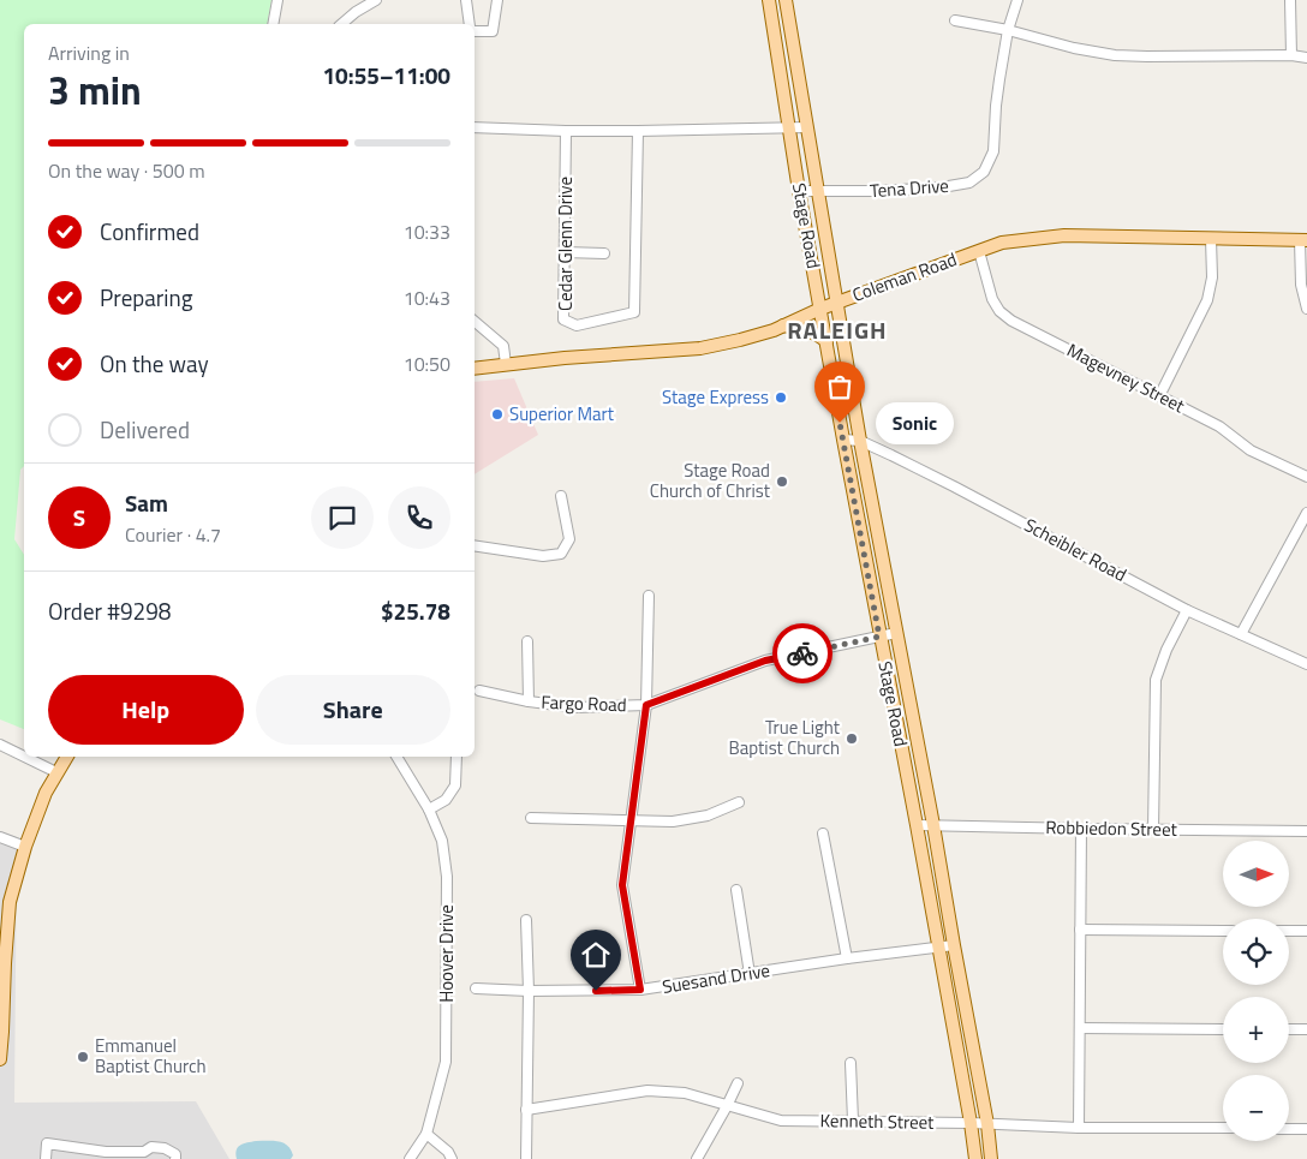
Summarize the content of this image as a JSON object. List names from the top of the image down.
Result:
{
  "streets": {
    "main road": ["Stage Road", "Coleman Road"],
    "street": [
      "Tena Drive",
      "Cedar Glenn Drive",
      "Magevney Street",
      "Scheibler Road",
      "Fargo Road",
      "Robbiedon Street",
      "Hoover Drive",
      "Suesand Drive",
      "Kenneth Street"
    ]
  },
  "crossings": [
    ["Tena Drive", "Stage Road"],
    ["Stage Road", "Coleman Road"],
    ["Stage Road", "Scheibler Road"],
    ["Stage Road", "Fargo Road"],
    ["Stage Road", "Robbiedon Street"],
    ["Stage Road", "Suesand Drive"],
    ["Stage Road", "Kenneth Street"],
    ["Coleman Road", "Magevney Street"]
  ],
  "districts": ["RALEIGH"],
  "places": [
    "Stage Express",
    "Superior Mart",
    "Sonic",
    "Stage Road Church of Christ",
    "True Light Baptist Church",
    "Emmanuel Baptist Church"
  ],
  "north": "right",
  "page": {
    "heading": ["3 min", "Arriving in", "10:55–11:00"],
    "panel": [
      "Sam",
      "Courier · 4.7",
      "Order #9298",
      "$25.78"
    ],
    "bar": "On the way · 500 m",
    "list": [
      ["Confirmed", "10:33"],
      ["Preparing", "10:43"],
      ["On the way", "10:50"],
      "Delivered"
    ],
    "bubble": "Sonic",
    "round": "S",
    "buttons": ["Help", "Share"],
    "map_buttons": ["+", "−"]
  }
}
